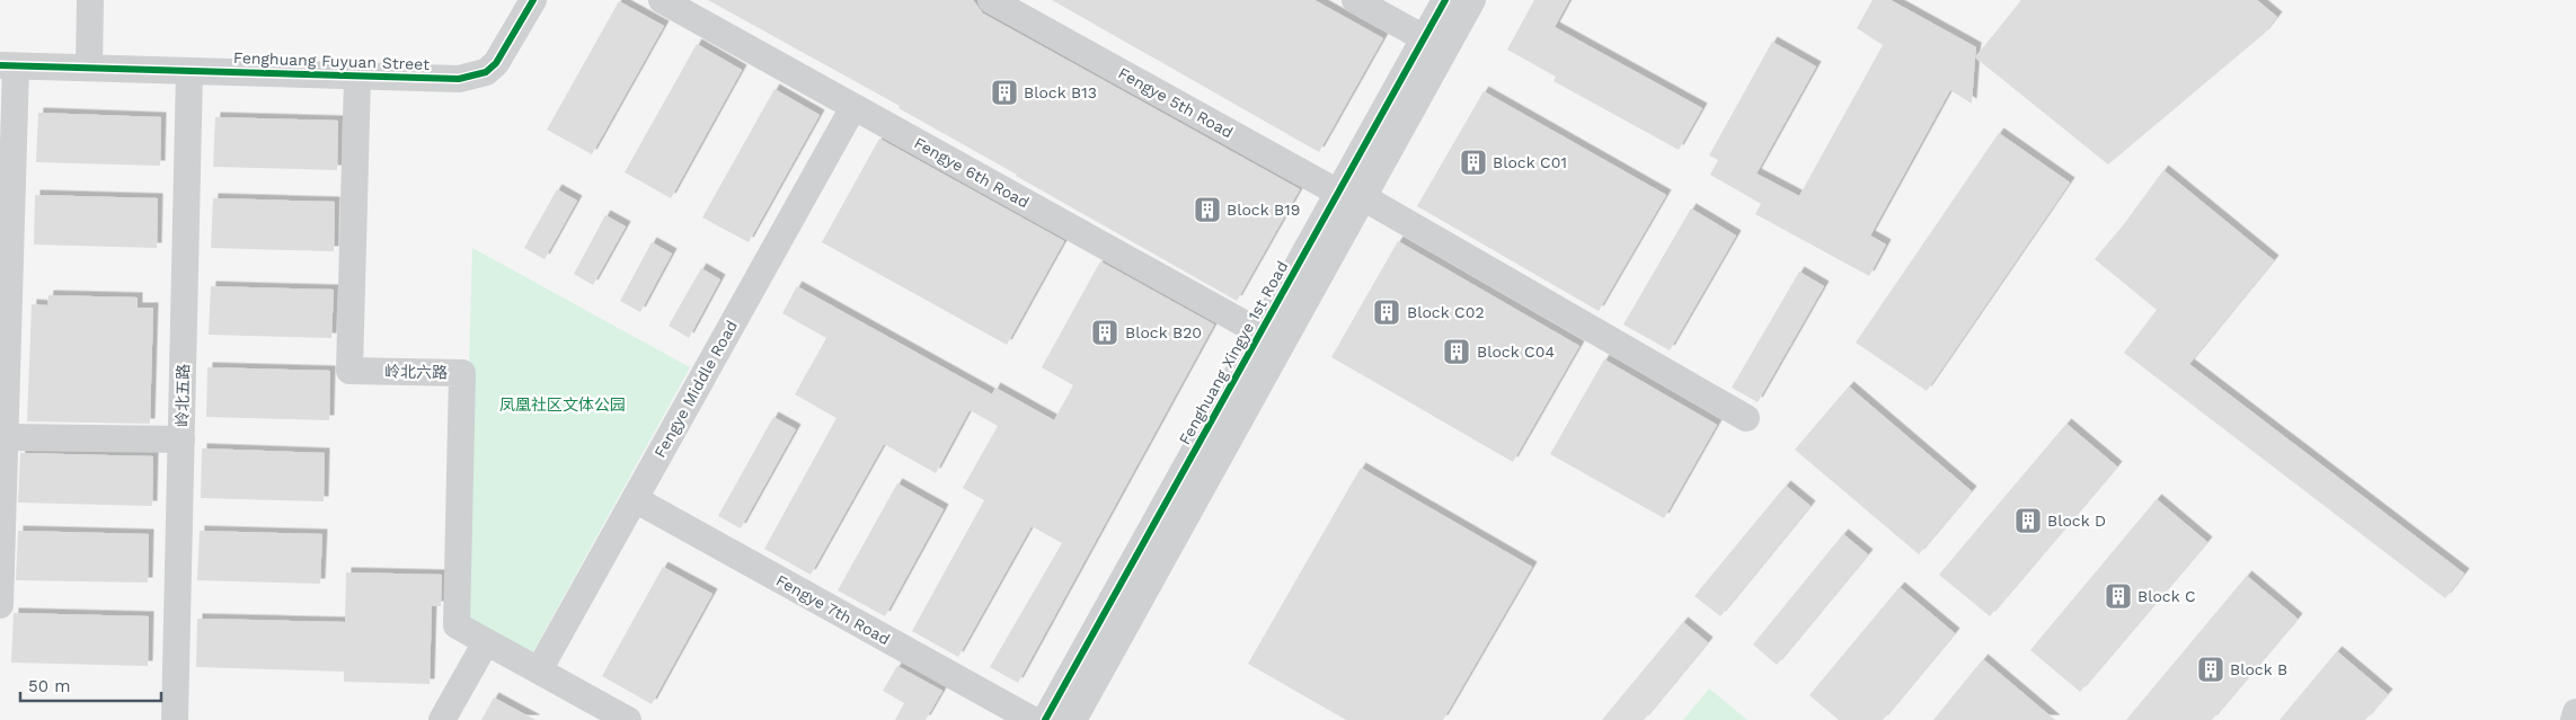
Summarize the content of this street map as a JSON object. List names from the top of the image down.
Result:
{
  "streets": {
    "street": [
      "Fenghuang Fuyuan Street",
      "Fengye 5th Road",
      "Fengye 6th Road",
      "Fenghuang Xingye 1st Road",
      "岭北六路",
      "Fengye Middle Road",
      "岭北五路",
      "Fengye 7th Road"
    ]
  },
  "crossings": [
    ["Fenghuang Fuyuan Street", "岭北六路"],
    ["Fenghuang Fuyuan Street", "岭北五路"],
    ["Fengye 5th Road", "Fenghuang Xingye 1st Road"],
    ["Fengye 6th Road", "Fenghuang Xingye 1st Road"],
    ["Fengye 6th Road", "Fengye Middle Road"],
    ["岭北六路", "Fengye Middle Road"],
    ["Fengye Middle Road", "Fengye 7th Road"]
  ],
  "parks": ["凤凰社区文体公园"],
  "places": {
    "building": [
      "Block B13",
      "Block C01",
      "Block B19",
      "Block C02",
      "Block B20",
      "Block C04",
      "Block D",
      "Block C",
      "Block B"
    ]
  },
  "scale_bar": "50 m"
}
